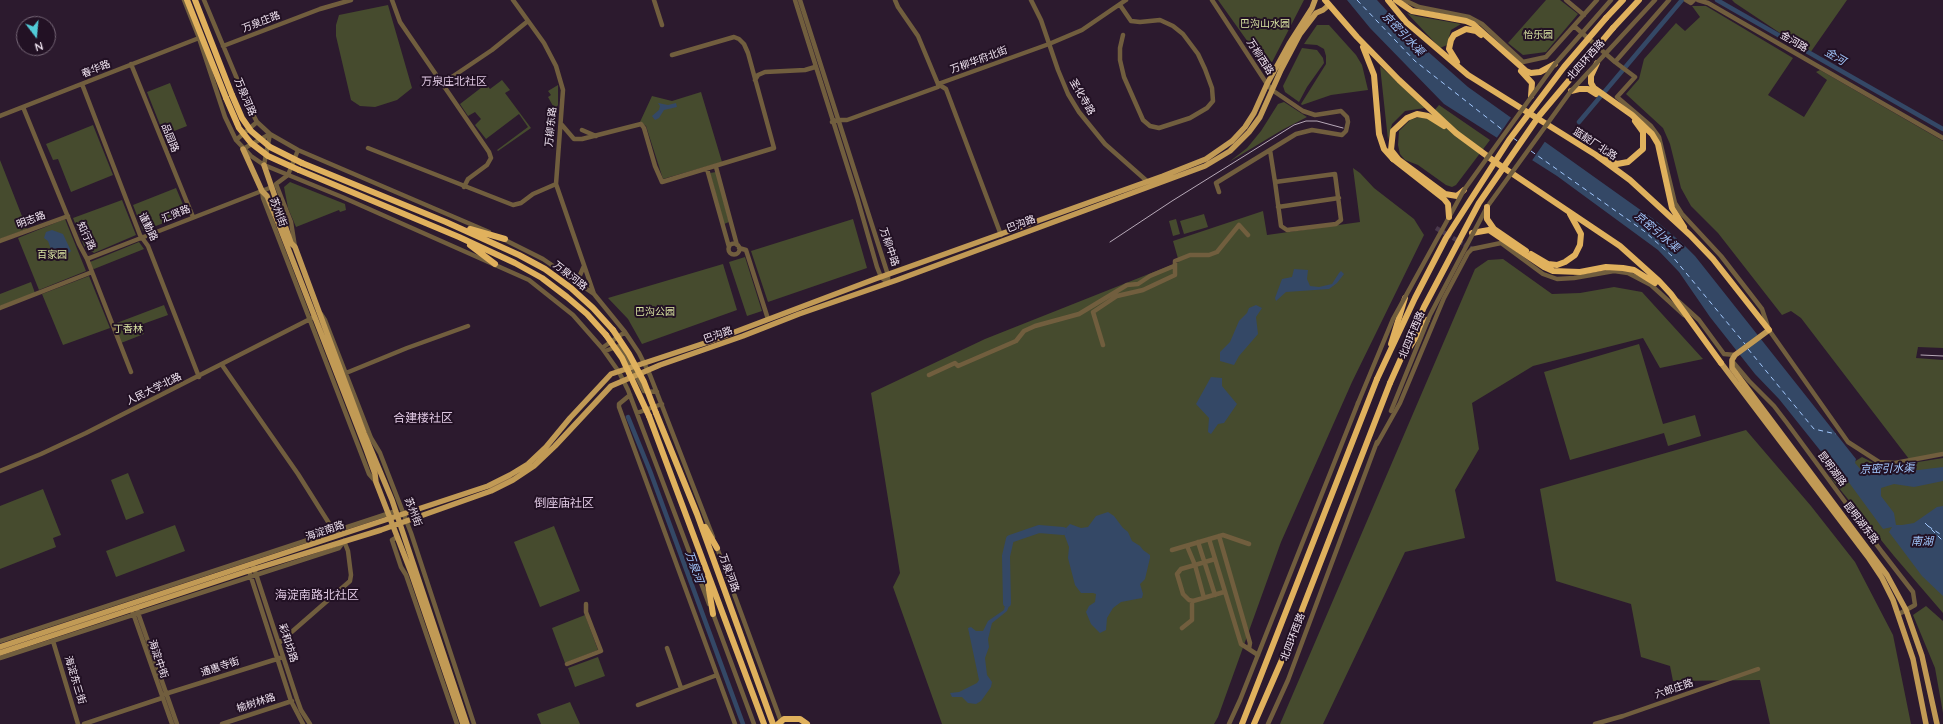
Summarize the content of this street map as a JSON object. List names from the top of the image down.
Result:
{
  "streets": {
    "highway": ["北四环西路", "万泉河路", "蓝靛厂北路"],
    "main road": [
      "苏州街",
      "巴沟路",
      "昆明湖东路",
      "海淀南路"
    ],
    "street": [
      "万泉庄路",
      "金河路",
      "万柳西路",
      "万柳华府北街",
      "春华路",
      "圣化寺路",
      "万柳东路",
      "品园路",
      "汇贤路",
      "明志路",
      "谨勤路",
      "知行路",
      "万柳中路",
      "人民大学北路",
      "昆明湖路",
      "彩和坊路",
      "海淀中街",
      "通惠寺街",
      "海淀东三街",
      "六郎庄路",
      "榆树林路"
    ]
  },
  "crossings": [
    ["万泉庄路", "万泉河路"],
    ["万柳西路", "巴沟路"],
    ["万柳华府北街", "圣化寺路"],
    ["万柳华府北街", "万柳中路"],
    ["春华路", "品园路"],
    ["春华路", "谨勤路"],
    ["春华路", "知行路"],
    ["万泉河路", "万柳东路"],
    ["万泉河路", "巴沟路"],
    ["圣化寺路", "巴沟路"],
    ["品园路", "汇贤路"],
    ["苏州街", "汇贤路"],
    ["苏州街", "人民大学北路"],
    ["苏州街", "海淀南路"],
    ["汇贤路", "谨勤路"],
    ["汇贤路", "知行路"],
    ["明志路", "知行路"],
    ["巴沟路", "万柳中路"],
    ["巴沟路", "海淀南路"],
    ["谨勤路", "人民大学北路"],
    ["昆明湖路", "昆明湖东路"],
    ["海淀南路", "彩和坊路"],
    ["海淀南路", "海淀中街"],
    ["海淀南路", "海淀东三街"],
    ["彩和坊路", "通惠寺街"],
    ["彩和坊路", "榆树林路"],
    ["海淀中街", "通惠寺街"]
  ],
  "districts": [
    "万泉庄北社区",
    "合建楼社区",
    "倒座庙社区",
    "海淀南路北社区"
  ],
  "water": [
    "京密引水渠",
    "金河",
    "南湖",
    "万泉河"
  ],
  "parks": [
    "巴沟山水园",
    "怡乐园",
    "百家园",
    "巴沟公园",
    "丁香林"
  ],
  "north": "bottom"
}
